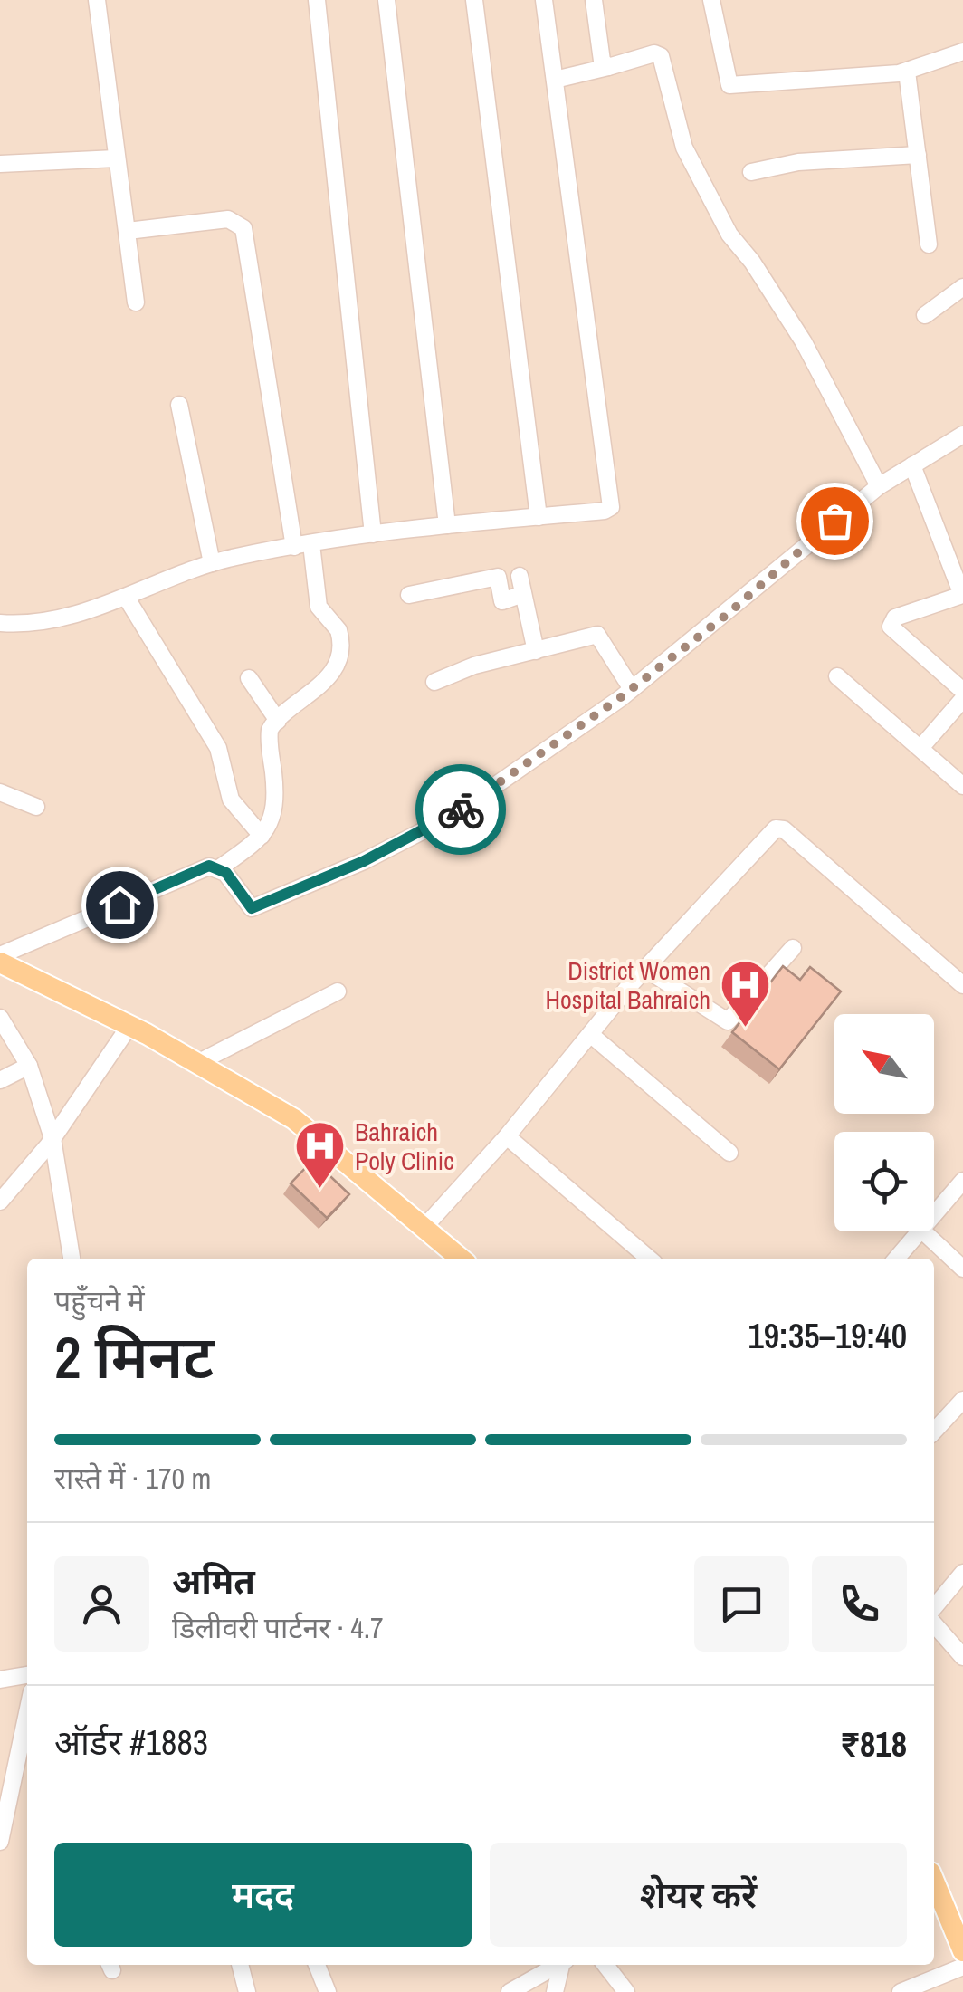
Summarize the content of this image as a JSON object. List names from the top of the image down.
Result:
{
  "places": {
    "hospital": ["District Women Hospital Bahraich", "Bahraich Poly Clinic"]
  },
  "north": "top left",
  "page": {
    "heading": ["2 मिनट", "पहुँचने में", "19:35–19:40"],
    "panel": [
      "अमित",
      "डिलीवरी पार्टनर · 4.7",
      "ऑर्डर #1883",
      "₹818"
    ],
    "bar": "रास्ते में · 170 m",
    "buttons": ["मदद", "शेयर करें"]
  }
}
